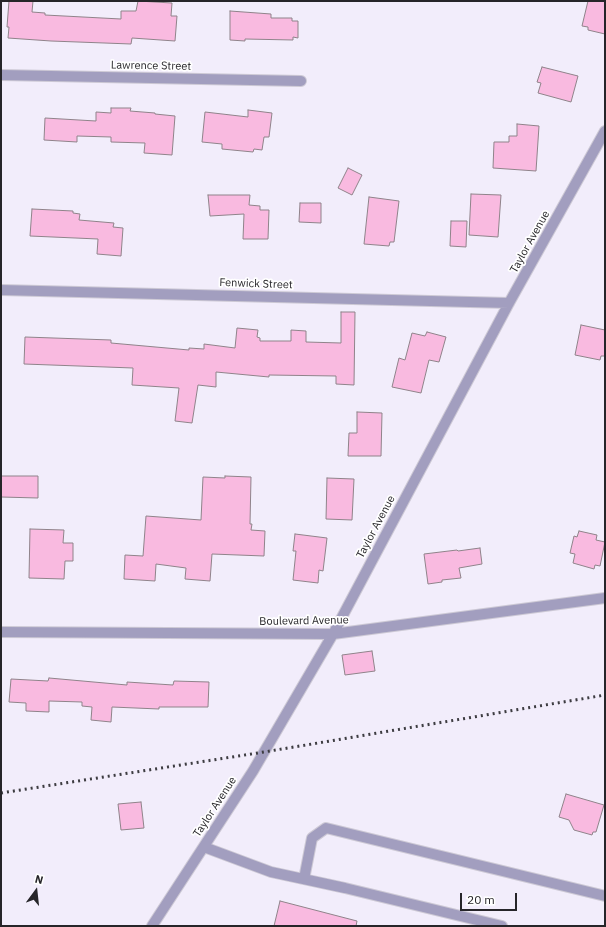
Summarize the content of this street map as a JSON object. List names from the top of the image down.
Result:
{
  "streets": {
    "street": [
      "Lawrence Street",
      "Taylor Avenue",
      "Fenwick Street",
      "Boulevard Avenue"
    ]
  },
  "crossings": [
    ["Taylor Avenue", "Fenwick Street"],
    ["Taylor Avenue", "Boulevard Avenue"]
  ],
  "scale_bar": "20 m",
  "north": "top"
}
